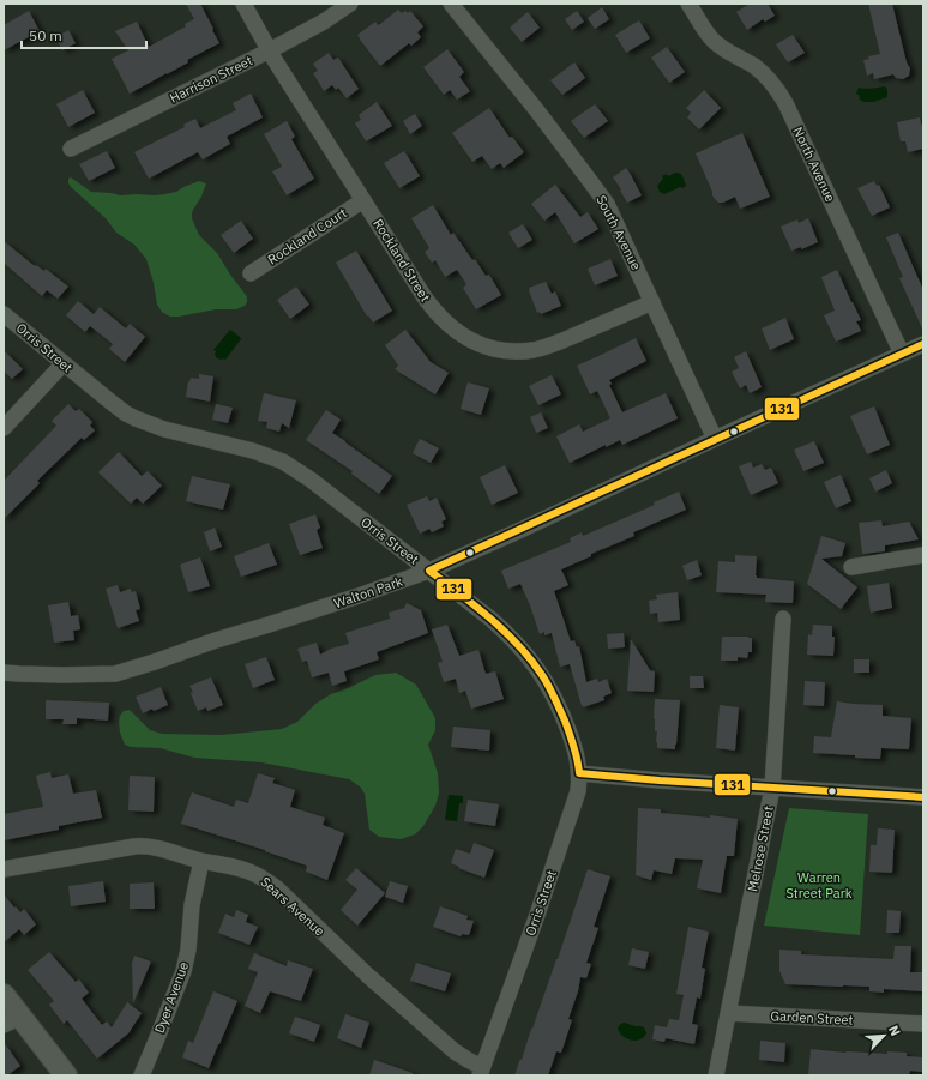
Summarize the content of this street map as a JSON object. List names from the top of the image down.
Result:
{
  "streets": {
    "street": [
      "Harrison Street",
      "North Avenue",
      "South Avenue",
      "Rockland Court",
      "Rockland Street",
      "Orris Street",
      "Walton Park",
      "Melrose Street",
      "Sears Avenue",
      "Dyer Avenue",
      "Garden Street"
    ]
  },
  "crossings": [
    ["Harrison Street", "Rockland Street"],
    ["North Avenue", "Walton Park"],
    ["South Avenue", "Rockland Street"],
    ["South Avenue", "Walton Park"],
    ["Rockland Court", "Rockland Street"],
    ["Orris Street", "Walton Park"],
    ["Orris Street", "Sears Avenue"],
    ["Melrose Street", "Garden Street"],
    ["Sears Avenue", "Dyer Avenue"]
  ],
  "parks": ["Warren Street Park"],
  "lines": ["transit line 131"],
  "scale_bar": "50 m",
  "north": "top right"
}
